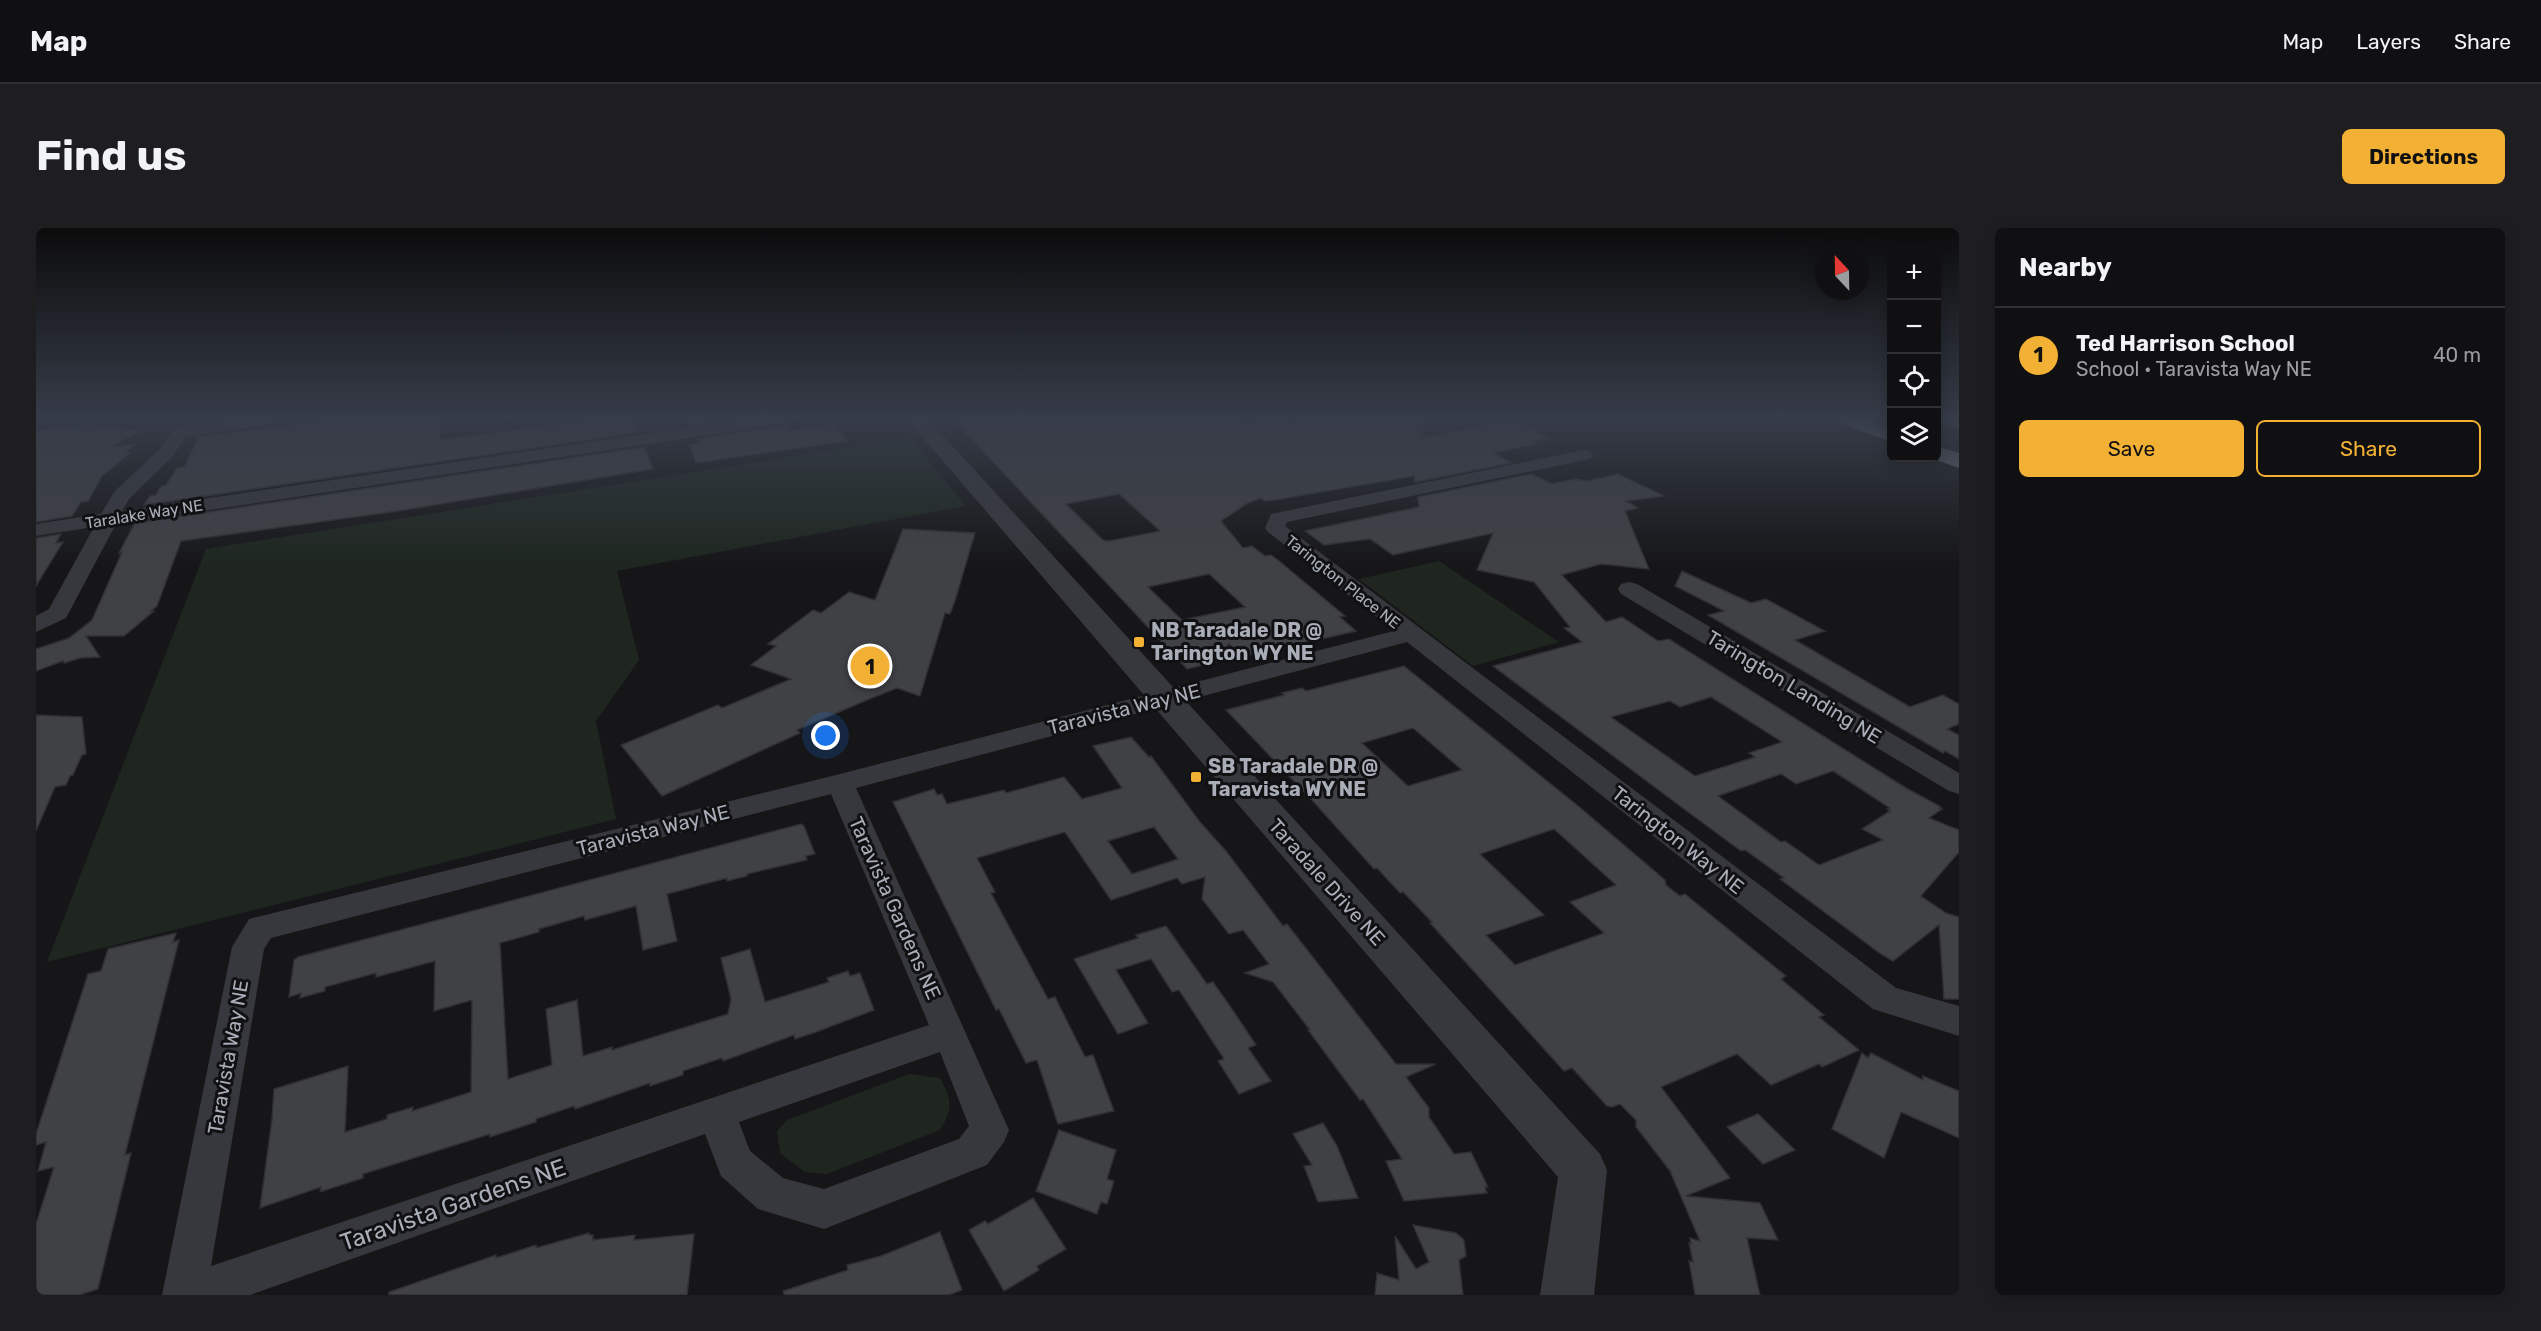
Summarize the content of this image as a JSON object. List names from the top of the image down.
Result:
{
  "streets": {
    "street": [
      "Taralake Way NE",
      "Tarington Place NE",
      "Tarington Landing NE",
      "Taravista Way NE",
      "Tarington Way NE",
      "Taradale Drive NE",
      "Taravista Gardens NE"
    ]
  },
  "crossings": [
    ["Tarington Place NE", "Taravista Way NE"],
    ["Tarington Place NE", "Tarington Way NE"],
    ["Taravista Way NE", "Tarington Way NE"],
    ["Taravista Way NE", "Taradale Drive NE"],
    ["Taravista Way NE", "Taravista Gardens NE"]
  ],
  "places": {
    "transit": ["NB Taradale DR @ Tarington WY NE", "SB Taradale DR @ Taravista WY NE"]
  },
  "north": "top",
  "page": {
    "header": "Map",
    "nav": ["Map", "Layers", "Share"],
    "buttons": [
      "Directions",
      ["Save", "Share"]
    ],
    "title": "Find us",
    "heading": "Nearby",
    "map_buttons": ["+", "−"],
    "list": [
      {
        "mark": "1",
        "name": "Ted Harrison School",
        "note": "School · Taravista Way NE",
        "value": "40 m"
      }
    ],
    "pins": "1"
  }
}
